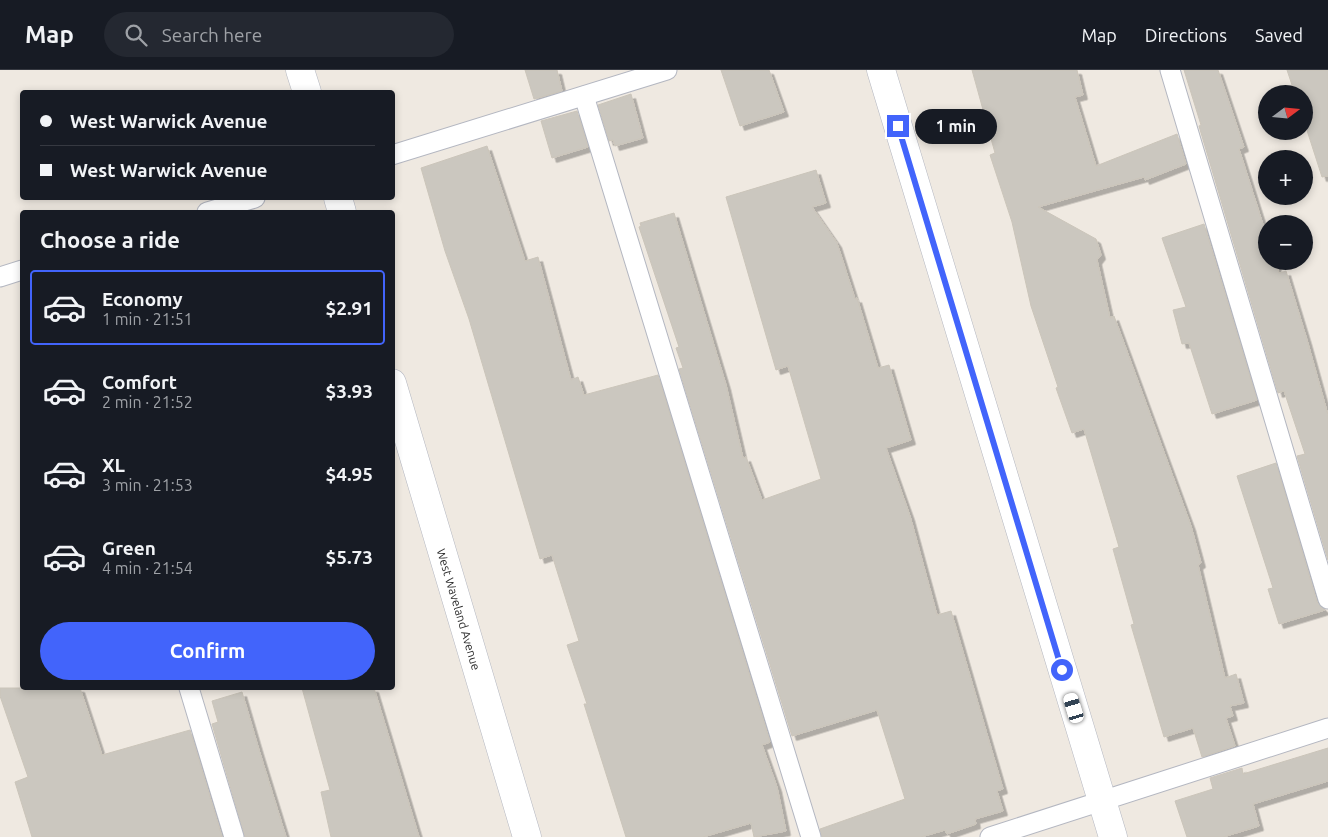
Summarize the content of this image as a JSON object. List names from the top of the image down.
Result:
{
  "streets": {
    "street": ["West Waveland Avenue"]
  },
  "north": "right",
  "page": {
    "header": "Map",
    "search": "Search here",
    "nav": ["Map", "Directions", "Saved"],
    "map_buttons": ["+", "−"],
    "banner": ["West Warwick Avenue", "West Warwick Avenue"],
    "bubble": "1 min",
    "heading": "Choose a ride",
    "list": [
      {
        "name": "Economy",
        "note": "1 min · 21:51",
        "value": "$2.91"
      },
      {
        "name": "Comfort",
        "note": "2 min · 21:52",
        "value": "$3.93"
      },
      {
        "name": "XL",
        "note": "3 min · 21:53",
        "value": "$4.95"
      },
      {
        "name": "Green",
        "note": "4 min · 21:54",
        "value": "$5.73"
      }
    ],
    "buttons": "Confirm"
  }
}
